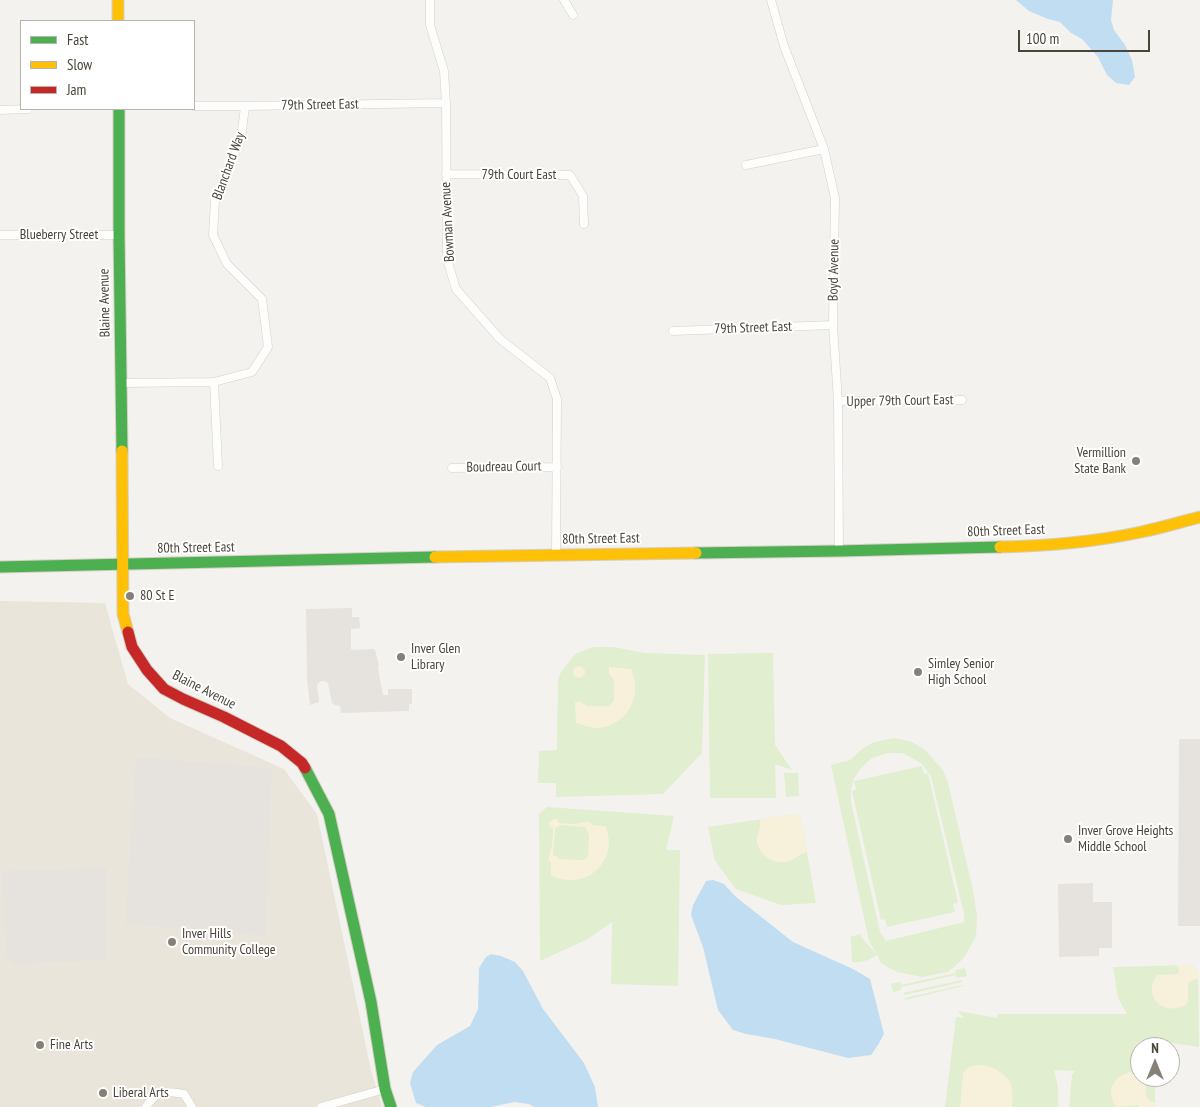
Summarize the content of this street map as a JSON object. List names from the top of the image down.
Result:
{
  "streets": {
    "street": [
      "79th Street East",
      "Blanchard Way",
      "79th Court East",
      "Bowman Avenue",
      "Blueberry Street",
      "Boyd Avenue",
      "Blaine Avenue",
      "Upper 79th Court East",
      "Boudreau Court",
      "80th Street East"
    ]
  },
  "crossings": [
    ["79th Street East", "Blanchard Way"],
    ["79th Street East", "Bowman Avenue"],
    ["79th Street East", "Boyd Avenue"],
    ["Blanchard Way", "Blaine Avenue"],
    ["79th Court East", "Bowman Avenue"],
    ["Bowman Avenue", "Boudreau Court"],
    ["Bowman Avenue", "80th Street East"],
    ["Blueberry Street", "Blaine Avenue"],
    ["Boyd Avenue", "Upper 79th Court East"],
    ["Boyd Avenue", "80th Street East"],
    ["Blaine Avenue", "80th Street East"]
  ],
  "places": [
    "Vermillion State Bank",
    "80 St E",
    "Inver Glen Library",
    "Simley Senior High School",
    "Inver Grove Heights Middle School",
    "Inver Hills Community College",
    "Fine Arts",
    "Liberal Arts"
  ],
  "legend": ["Fast", "Slow", "Jam"],
  "scale_bar": "100 m",
  "north": "top"
}
